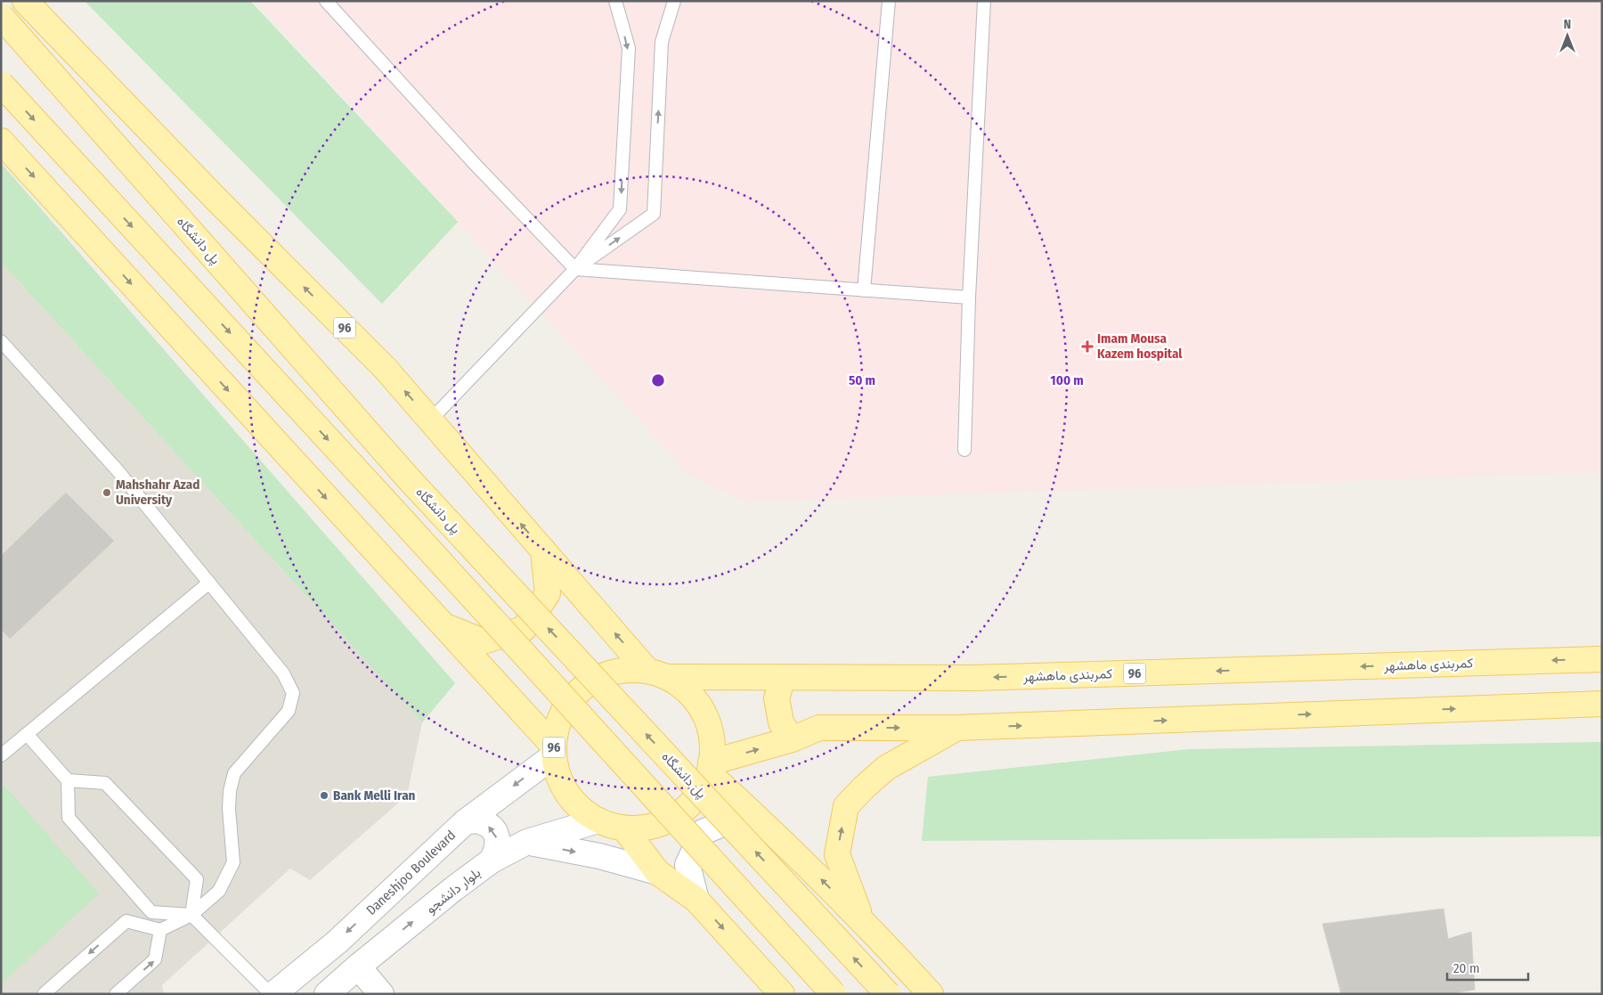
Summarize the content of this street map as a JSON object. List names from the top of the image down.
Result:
{
  "streets": {
    "main road": [
      "پل دانشگاه",
      "96",
      "کمربندی ماهشهر",
      "Daneshjoo Boulevard",
      "بلوار دانشجو"
    ]
  },
  "crossings": [
    ["96", "کمربندی ماهشهر"],
    ["96", "Daneshjoo Boulevard"],
    ["96", "بلوار دانشجو"],
    ["کمربندی ماهشهر", "Daneshjoo Boulevard"],
    ["کمربندی ماهشهر", "بلوار دانشجو"],
    ["Daneshjoo Boulevard", "بلوار دانشجو"]
  ],
  "one_way": ["Daneshjoo Boulevard", "بلوار دانشجو"],
  "places": {
    "health": ["Imam Mousa Kazem hospital"],
    "other": ["Mahshahr Azad University", "Bank Melli Iran"]
  },
  "scale_bar": "20 m",
  "north": "top",
  "rings": ["50 m", "100 m"]
}
